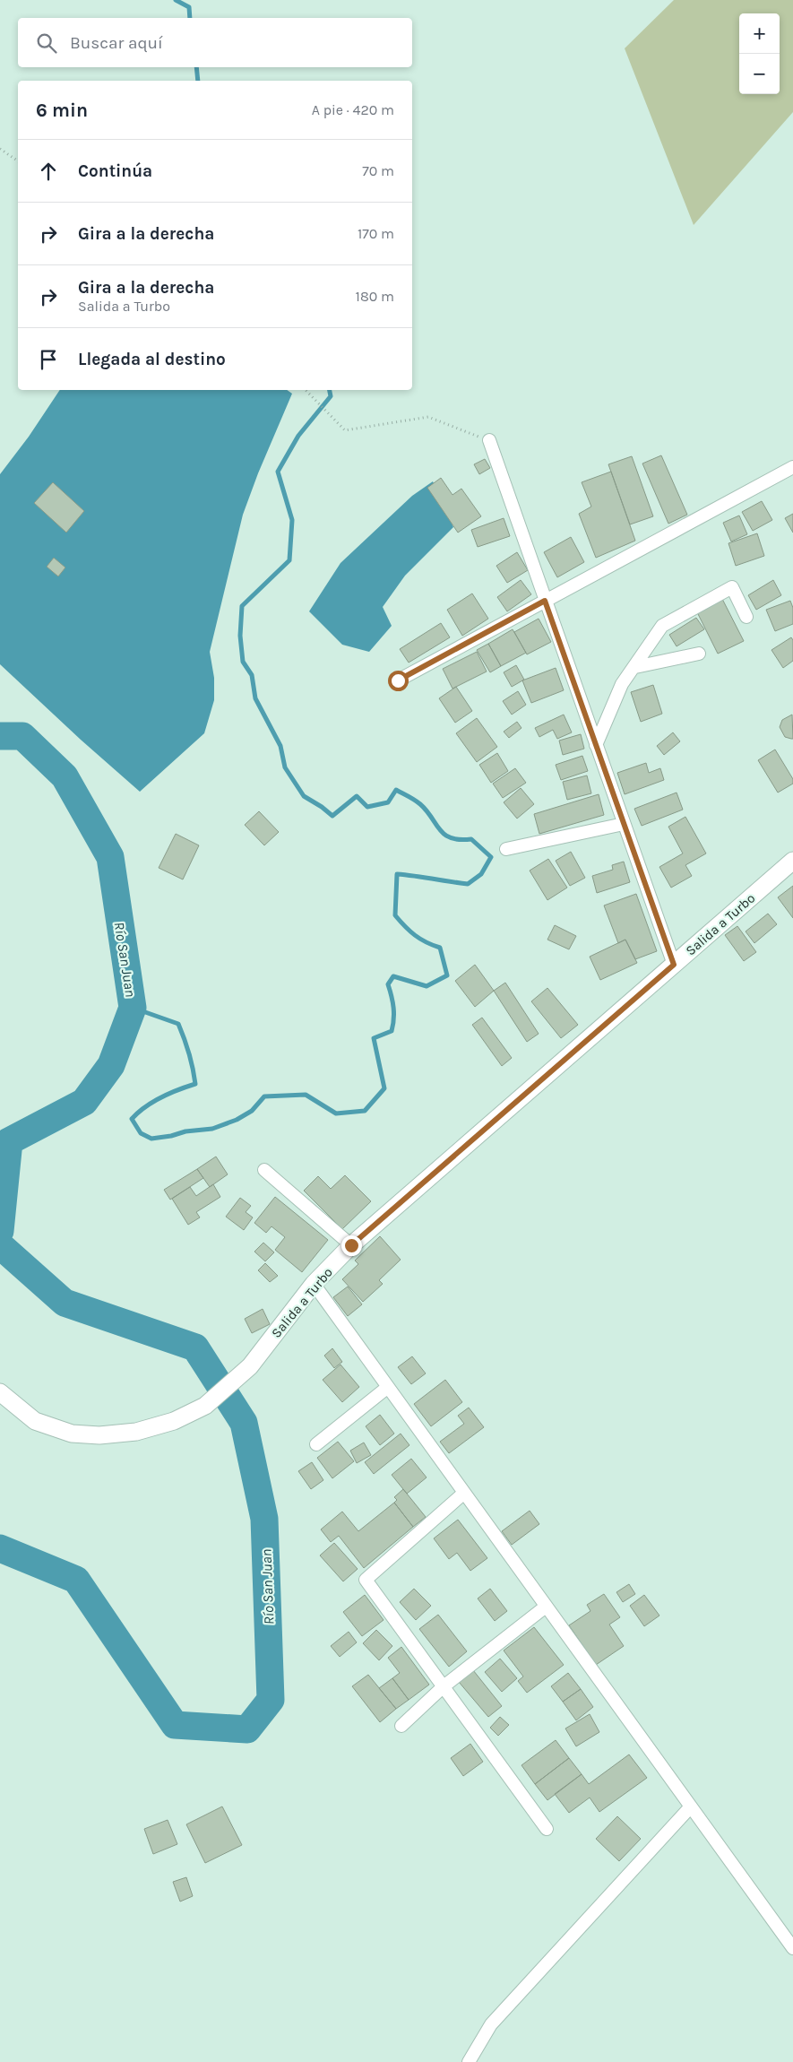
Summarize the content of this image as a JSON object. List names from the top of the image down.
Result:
{
  "streets": {
    "main road": ["Salida a Turbo"]
  },
  "water": ["Río San Juan"],
  "page": {
    "map_buttons": ["+", "−"],
    "search": "Buscar aquí",
    "heading": ["6 min", "A pie · 420 m"],
    "list": [
      ["Continúa", "70 m"],
      ["Gira a la derecha", "170 m"],
      ["Gira a la derecha", "Salida a Turbo", "180 m"],
      "Llegada al destino"
    ]
  }
}
